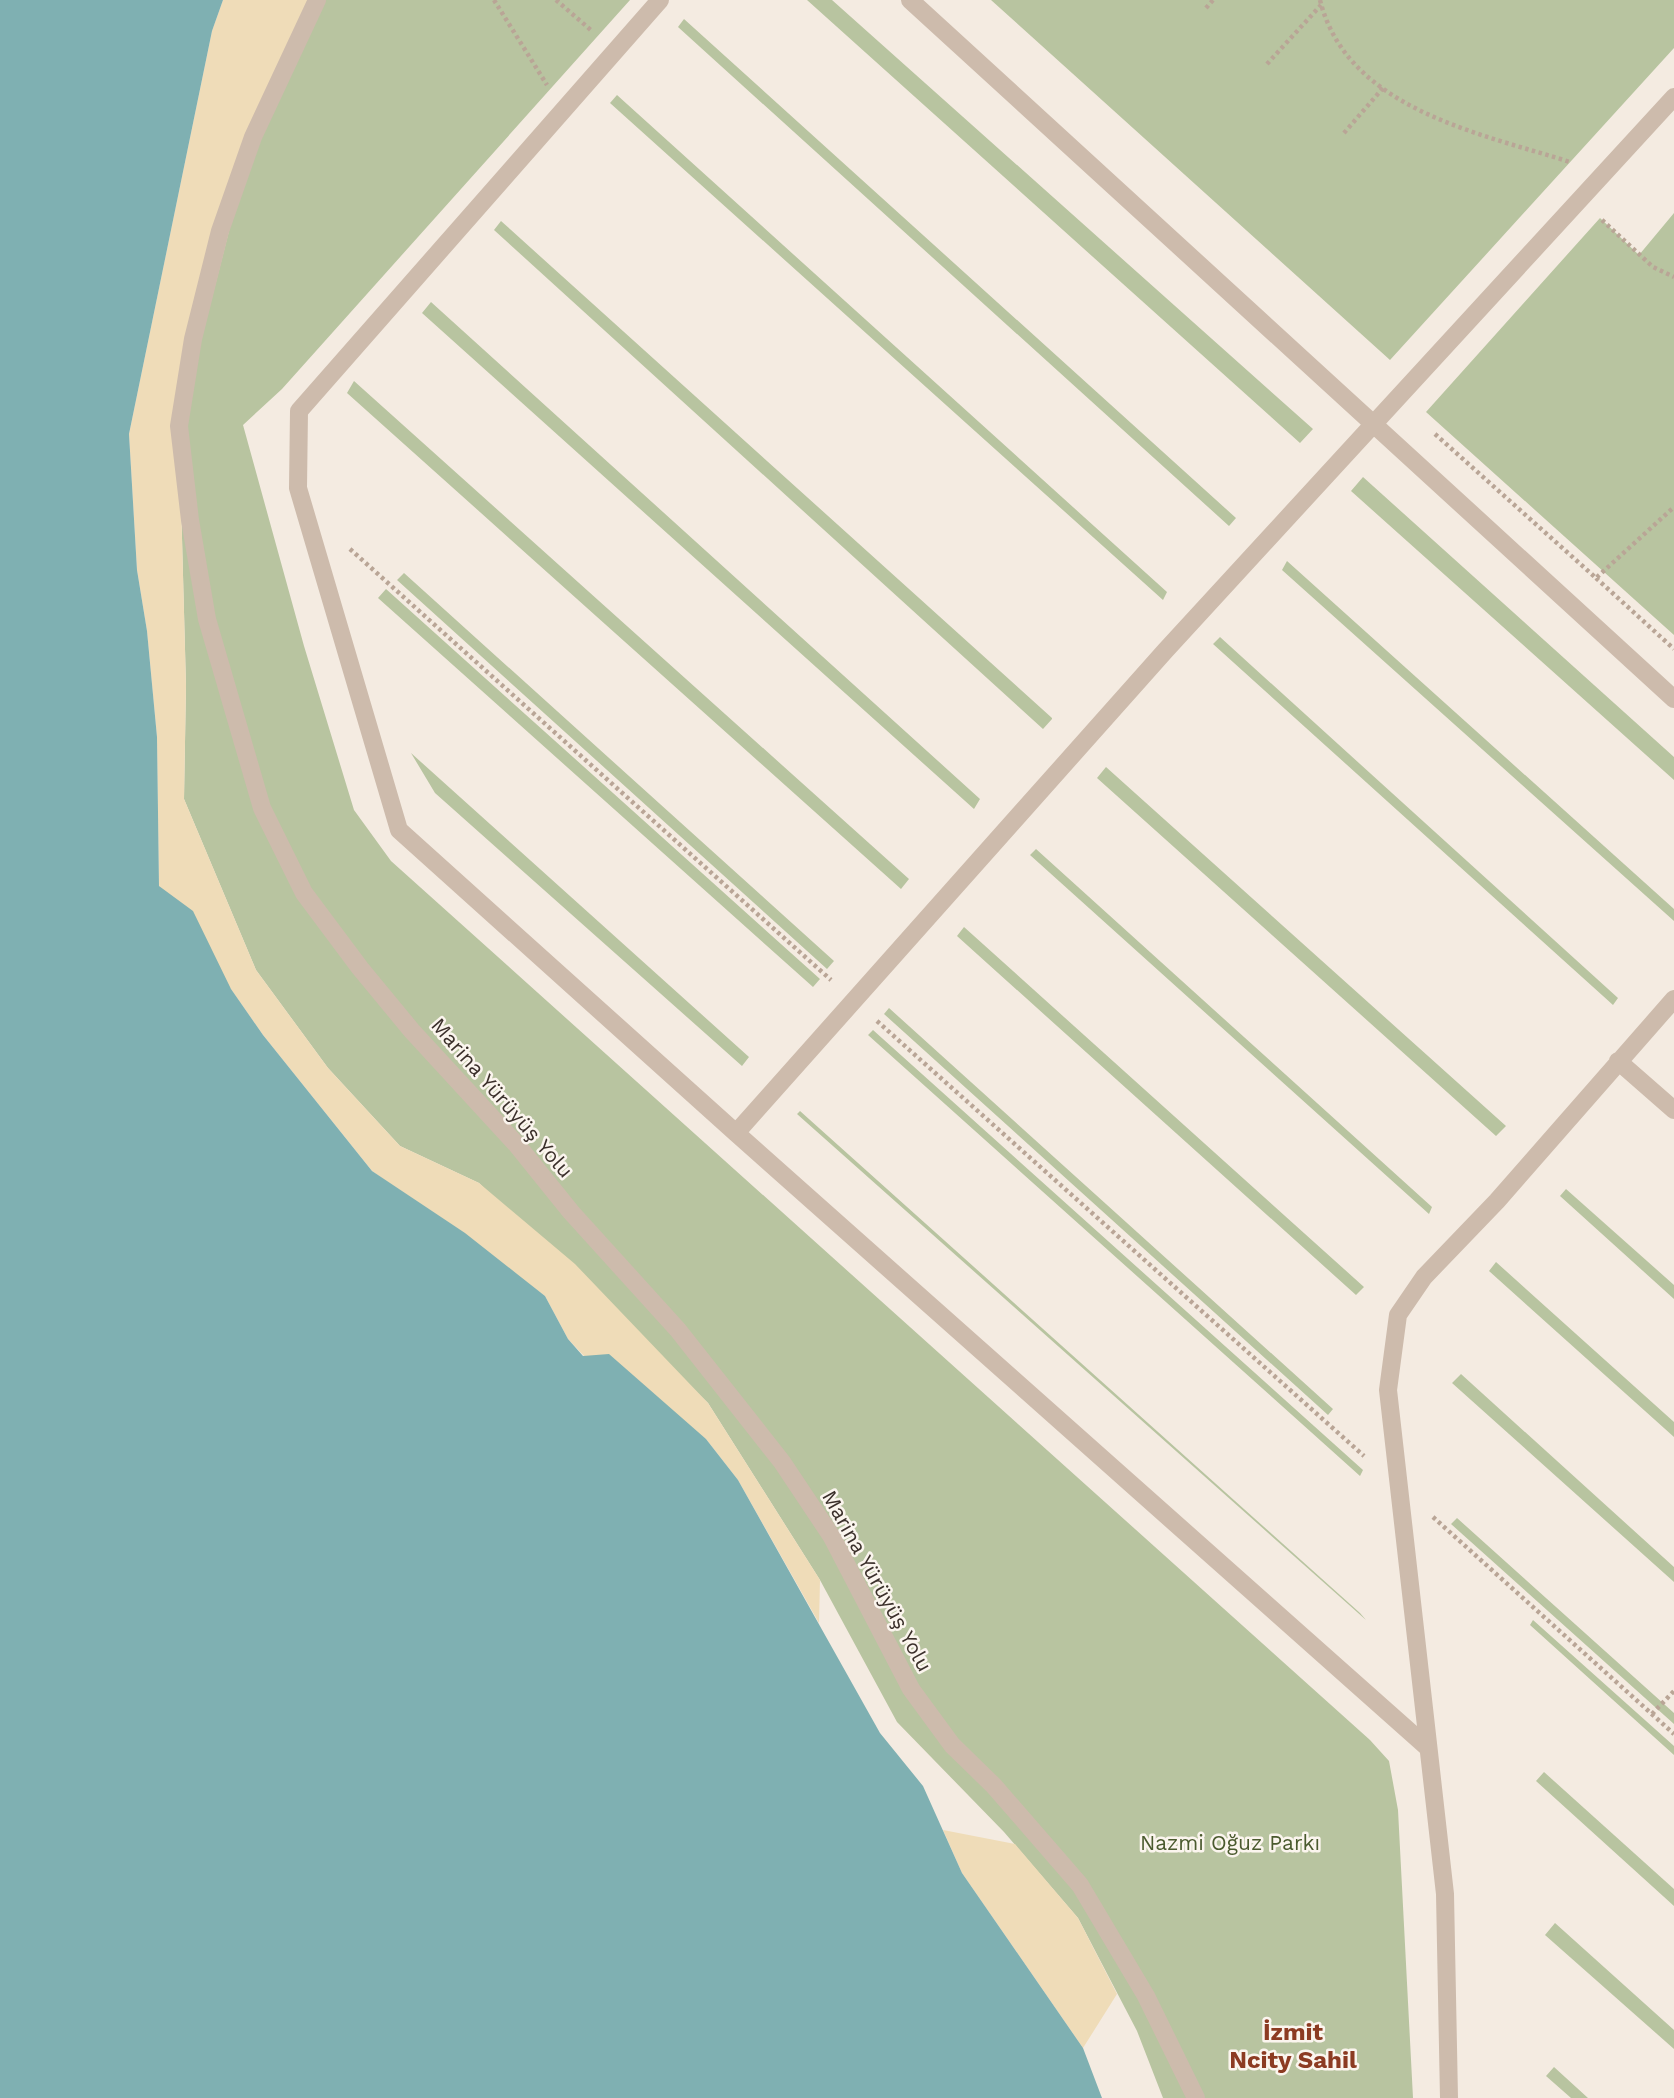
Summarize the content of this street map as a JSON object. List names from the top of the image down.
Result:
{
  "streets": {
    "street": ["Marina Yürüyüş Yolu"]
  },
  "districts": ["İzmit Ncity Sahil"],
  "parks": ["Nazmi Oğuz Parkı"]
}
